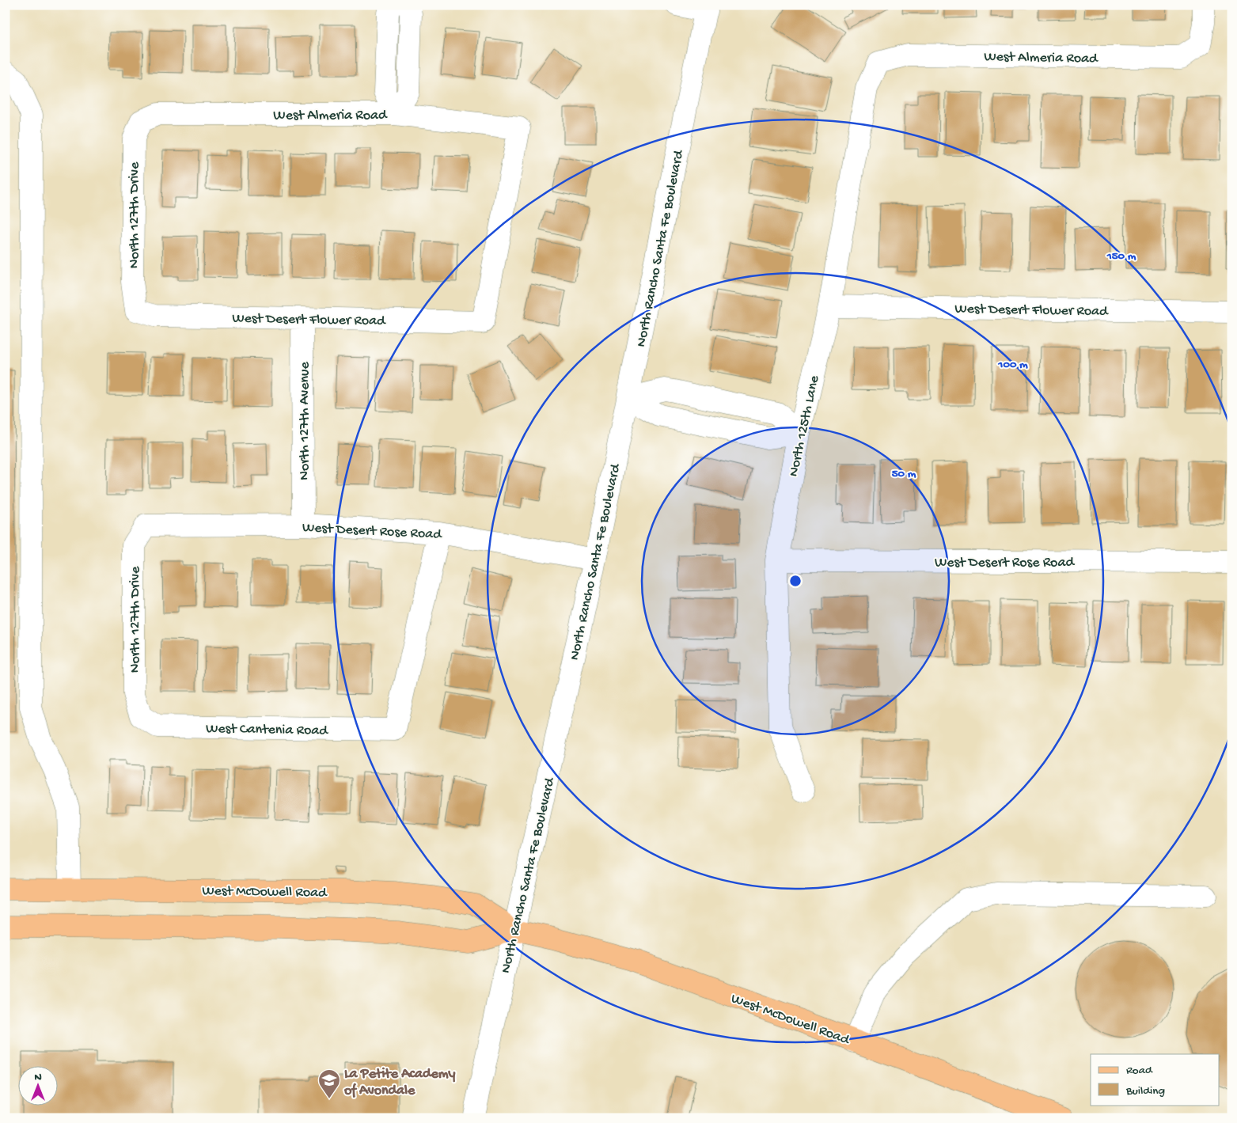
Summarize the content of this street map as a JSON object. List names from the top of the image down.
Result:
{
  "streets": {
    "main road": ["West McDowell Road"],
    "street": [
      "West Almeria Road",
      "North 127th Drive",
      "North Rancho Santa Fe Boulevard",
      "West Desert Flower Road",
      "North 127th Avenue",
      "North 125th Lane",
      "West Desert Rose Road",
      "West Cantenia Road"
    ]
  },
  "crossings": [
    ["West Almeria Road", "North 127th Drive"],
    ["West Almeria Road", "West Desert Flower Road"],
    ["West Almeria Road", "North 125th Lane"],
    ["North 127th Drive", "West Desert Flower Road"],
    ["North 127th Drive", "West Desert Rose Road"],
    ["North 127th Drive", "West Cantenia Road"],
    ["North Rancho Santa Fe Boulevard", "West Desert Rose Road"],
    ["North Rancho Santa Fe Boulevard", "West McDowell Road"],
    ["West Desert Flower Road", "North 127th Avenue"],
    ["West Desert Flower Road", "North 125th Lane"],
    ["North 127th Avenue", "West Desert Rose Road"],
    ["North 125th Lane", "West Desert Rose Road"],
    ["West Desert Rose Road", "West Cantenia Road"]
  ],
  "places": {
    "school or university": ["La Petite Academy of Avondale"]
  },
  "legend": ["Road", "Building"],
  "north": "top",
  "rings": ["150 m", "100 m", "50 m"]
}
